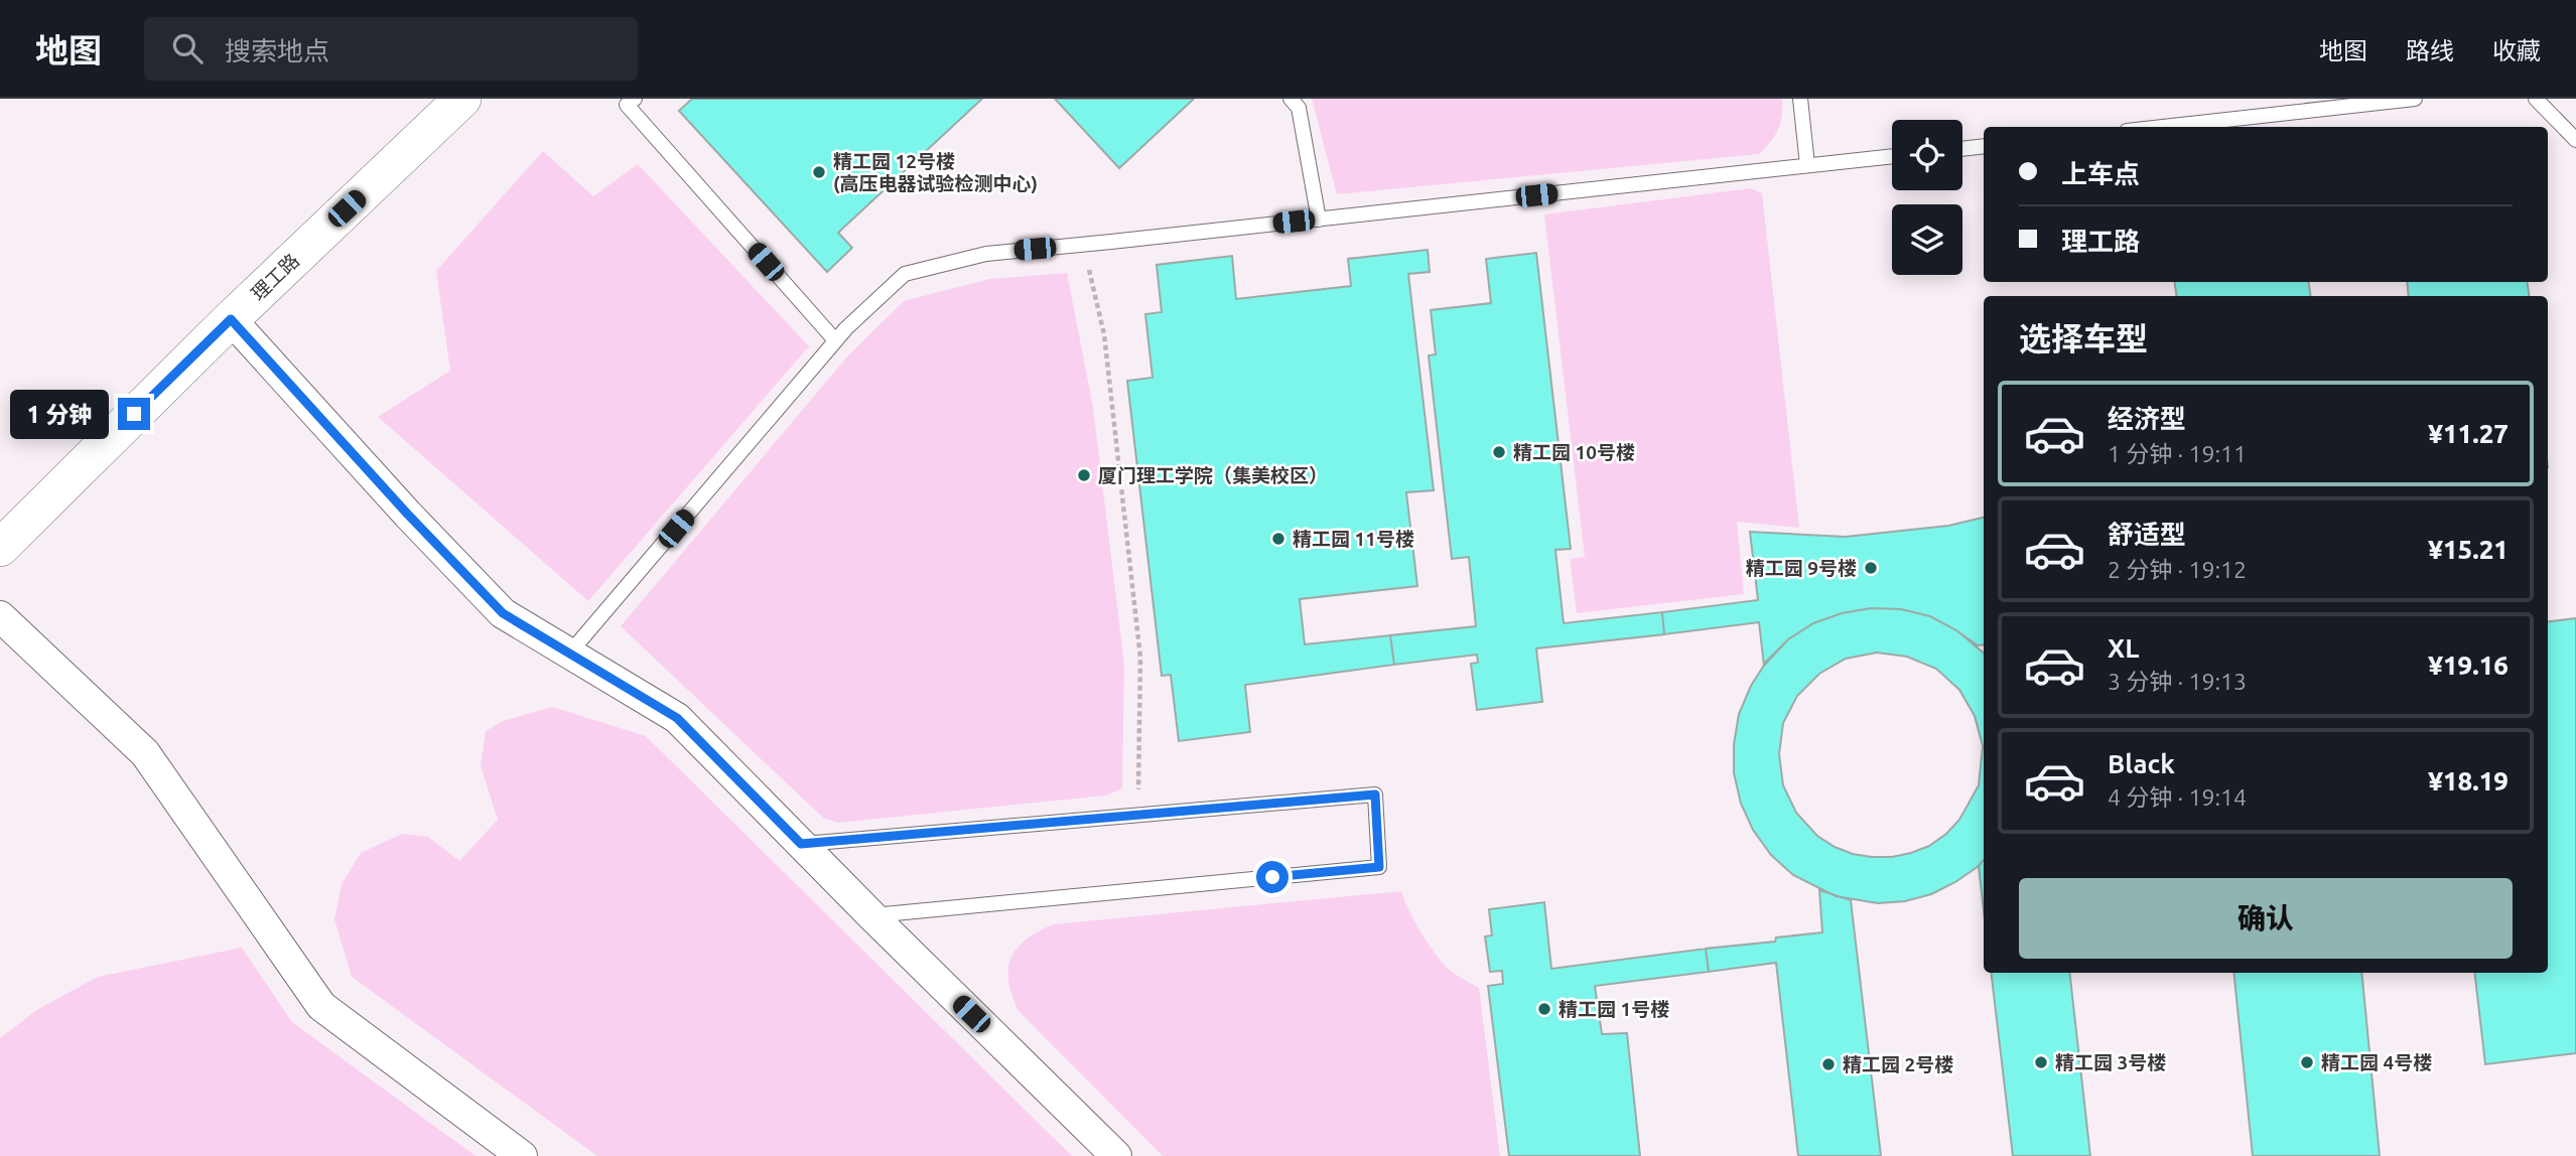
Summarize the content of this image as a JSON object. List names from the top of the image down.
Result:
{
  "streets": {
    "street": ["理工路"]
  },
  "places": [
    "精工园 12号楼 (高压电器试验检测中心)",
    "精工园 10号楼",
    "厦门理工学院（集美校区）",
    "精工园 11号楼",
    "精工园 9号楼",
    "精工园 1号楼",
    "精工园 3号楼",
    "精工园 4号楼",
    "精工园 2号楼"
  ],
  "page": {
    "header": "地图",
    "search": "搜索地点",
    "nav": ["地图", "路线", "收藏"],
    "banner": ["上车点", "理工路"],
    "heading": "选择车型",
    "list": [
      {
        "name": "经济型",
        "note": "1 分钟 · 19:11",
        "value": "¥11.27"
      },
      {
        "name": "舒适型",
        "note": "2 分钟 · 19:12",
        "value": "¥15.21"
      },
      {
        "name": "XL",
        "note": "3 分钟 · 19:13",
        "value": "¥19.16"
      },
      {
        "name": "Black",
        "note": "4 分钟 · 19:14",
        "value": "¥18.19"
      }
    ],
    "bubble": "1 分钟",
    "buttons": "确认"
  }
}
